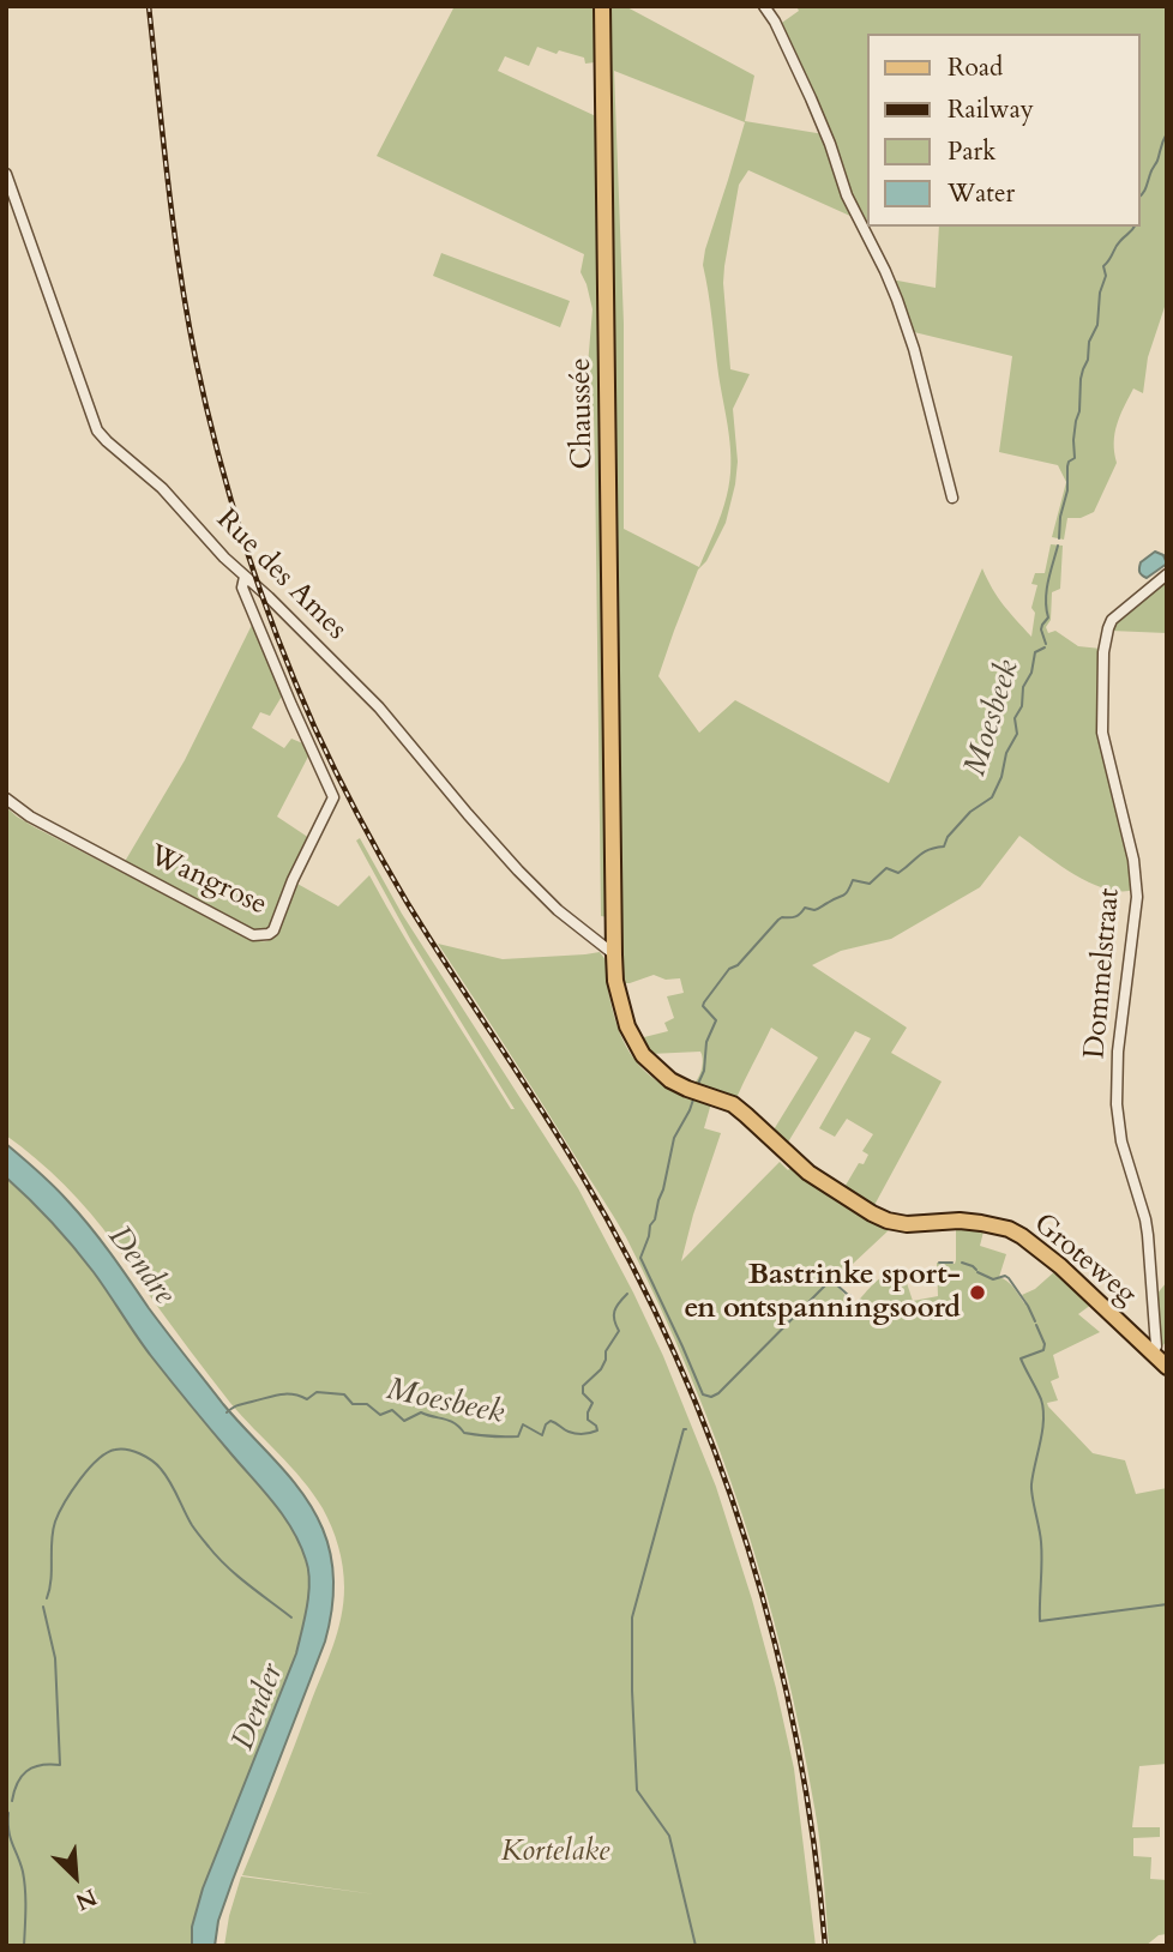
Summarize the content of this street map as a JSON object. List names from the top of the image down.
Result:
{
  "streets": {
    "main road": ["Chaussée", "Groteweg"],
    "street": ["Rue des Ames", "Wangrose", "Dommelstraat"]
  },
  "crossings": [
    ["Chaussée", "Rue des Ames"],
    ["Chaussée", "Groteweg"],
    ["Rue des Ames", "Wangrose"],
    ["Rue des Ames", "Groteweg"],
    ["Dommelstraat", "Groteweg"]
  ],
  "water": ["Moesbeek", "Dendre", "Dender"],
  "parks": ["Kortelake"],
  "places": ["Bastrinke sport- en ontspanningsoord"],
  "legend": [
    "Road",
    "Railway",
    "Park",
    "Water"
  ],
  "north": "bottom right"
}
